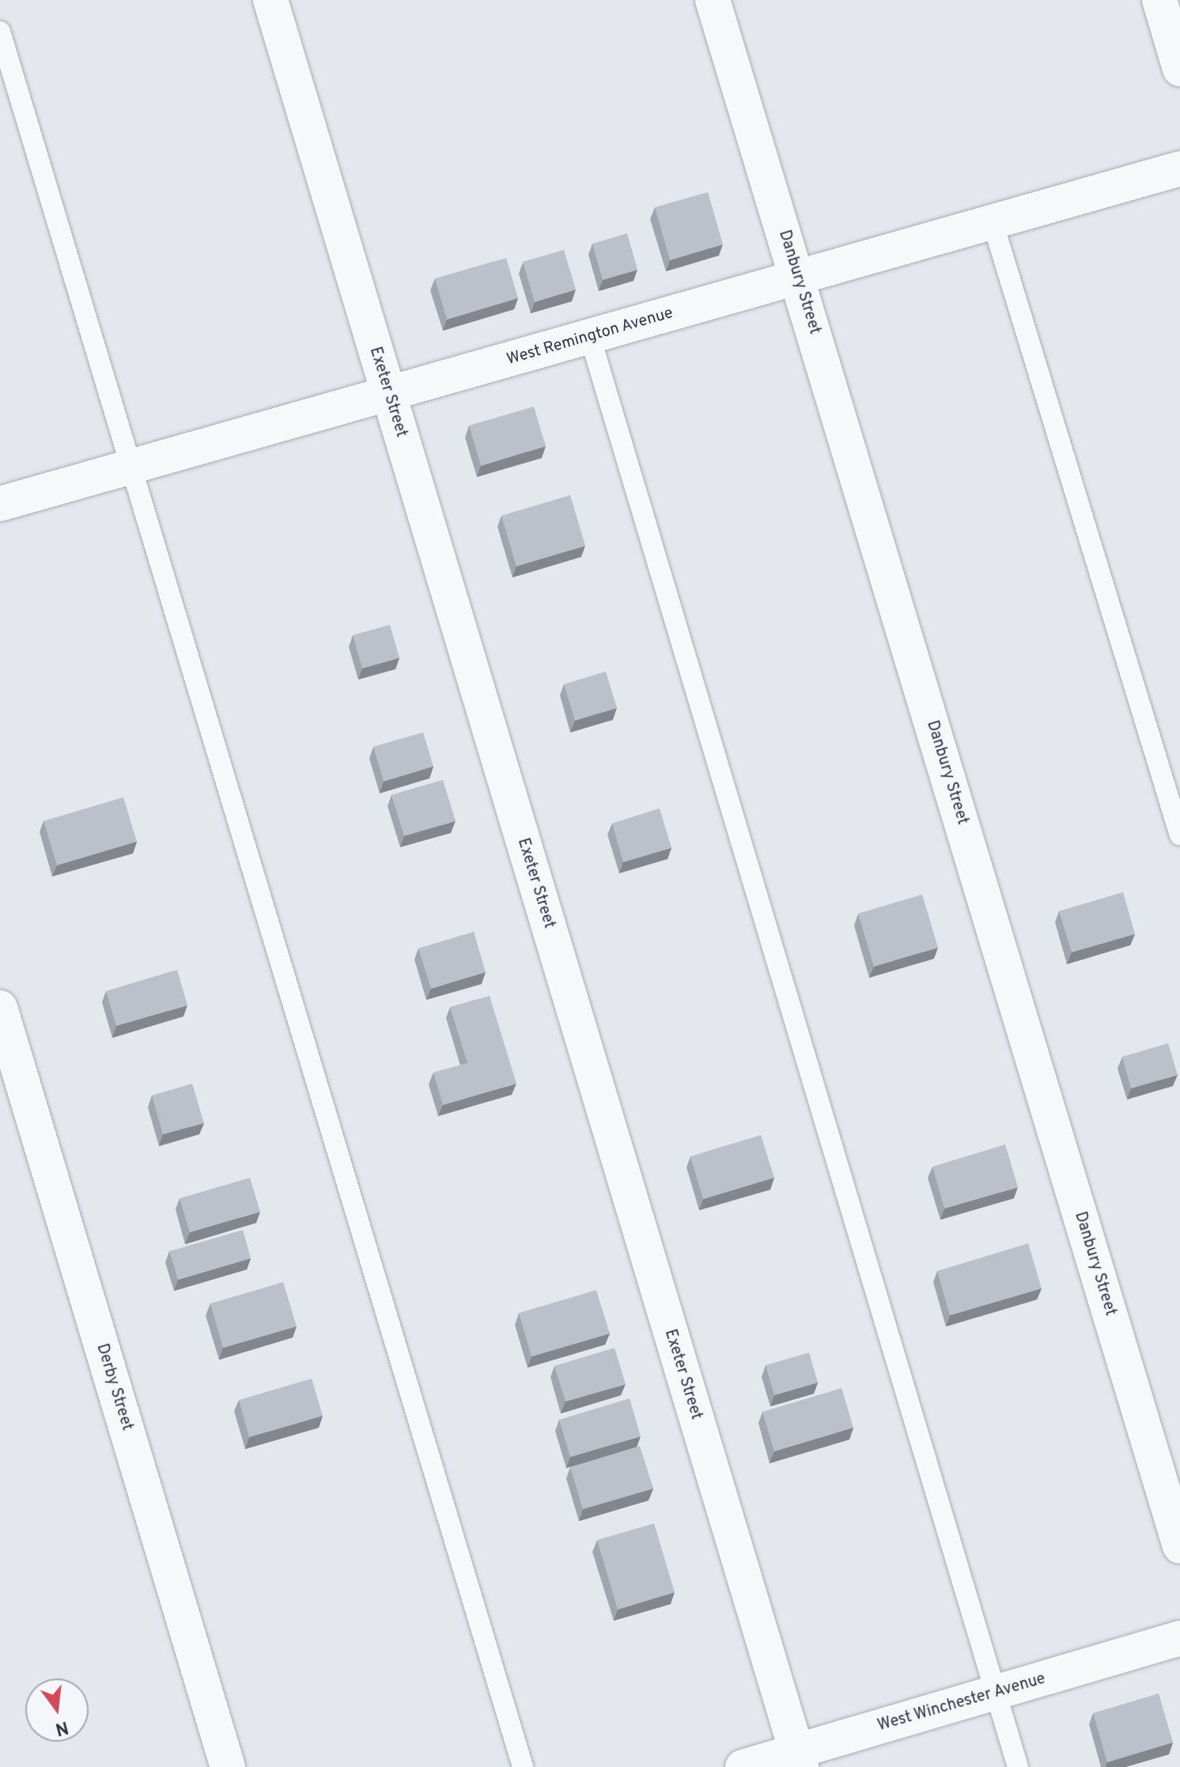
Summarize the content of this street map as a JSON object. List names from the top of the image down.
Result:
{
  "streets": {
    "street": [
      "Danbury Street",
      "West Remington Avenue",
      "Exeter Street",
      "Derby Street",
      "West Winchester Avenue"
    ]
  },
  "crossings": [
    ["Danbury Street", "West Remington Avenue"],
    ["West Remington Avenue", "Exeter Street"],
    ["Exeter Street", "West Winchester Avenue"]
  ],
  "north": "bottom"
}
